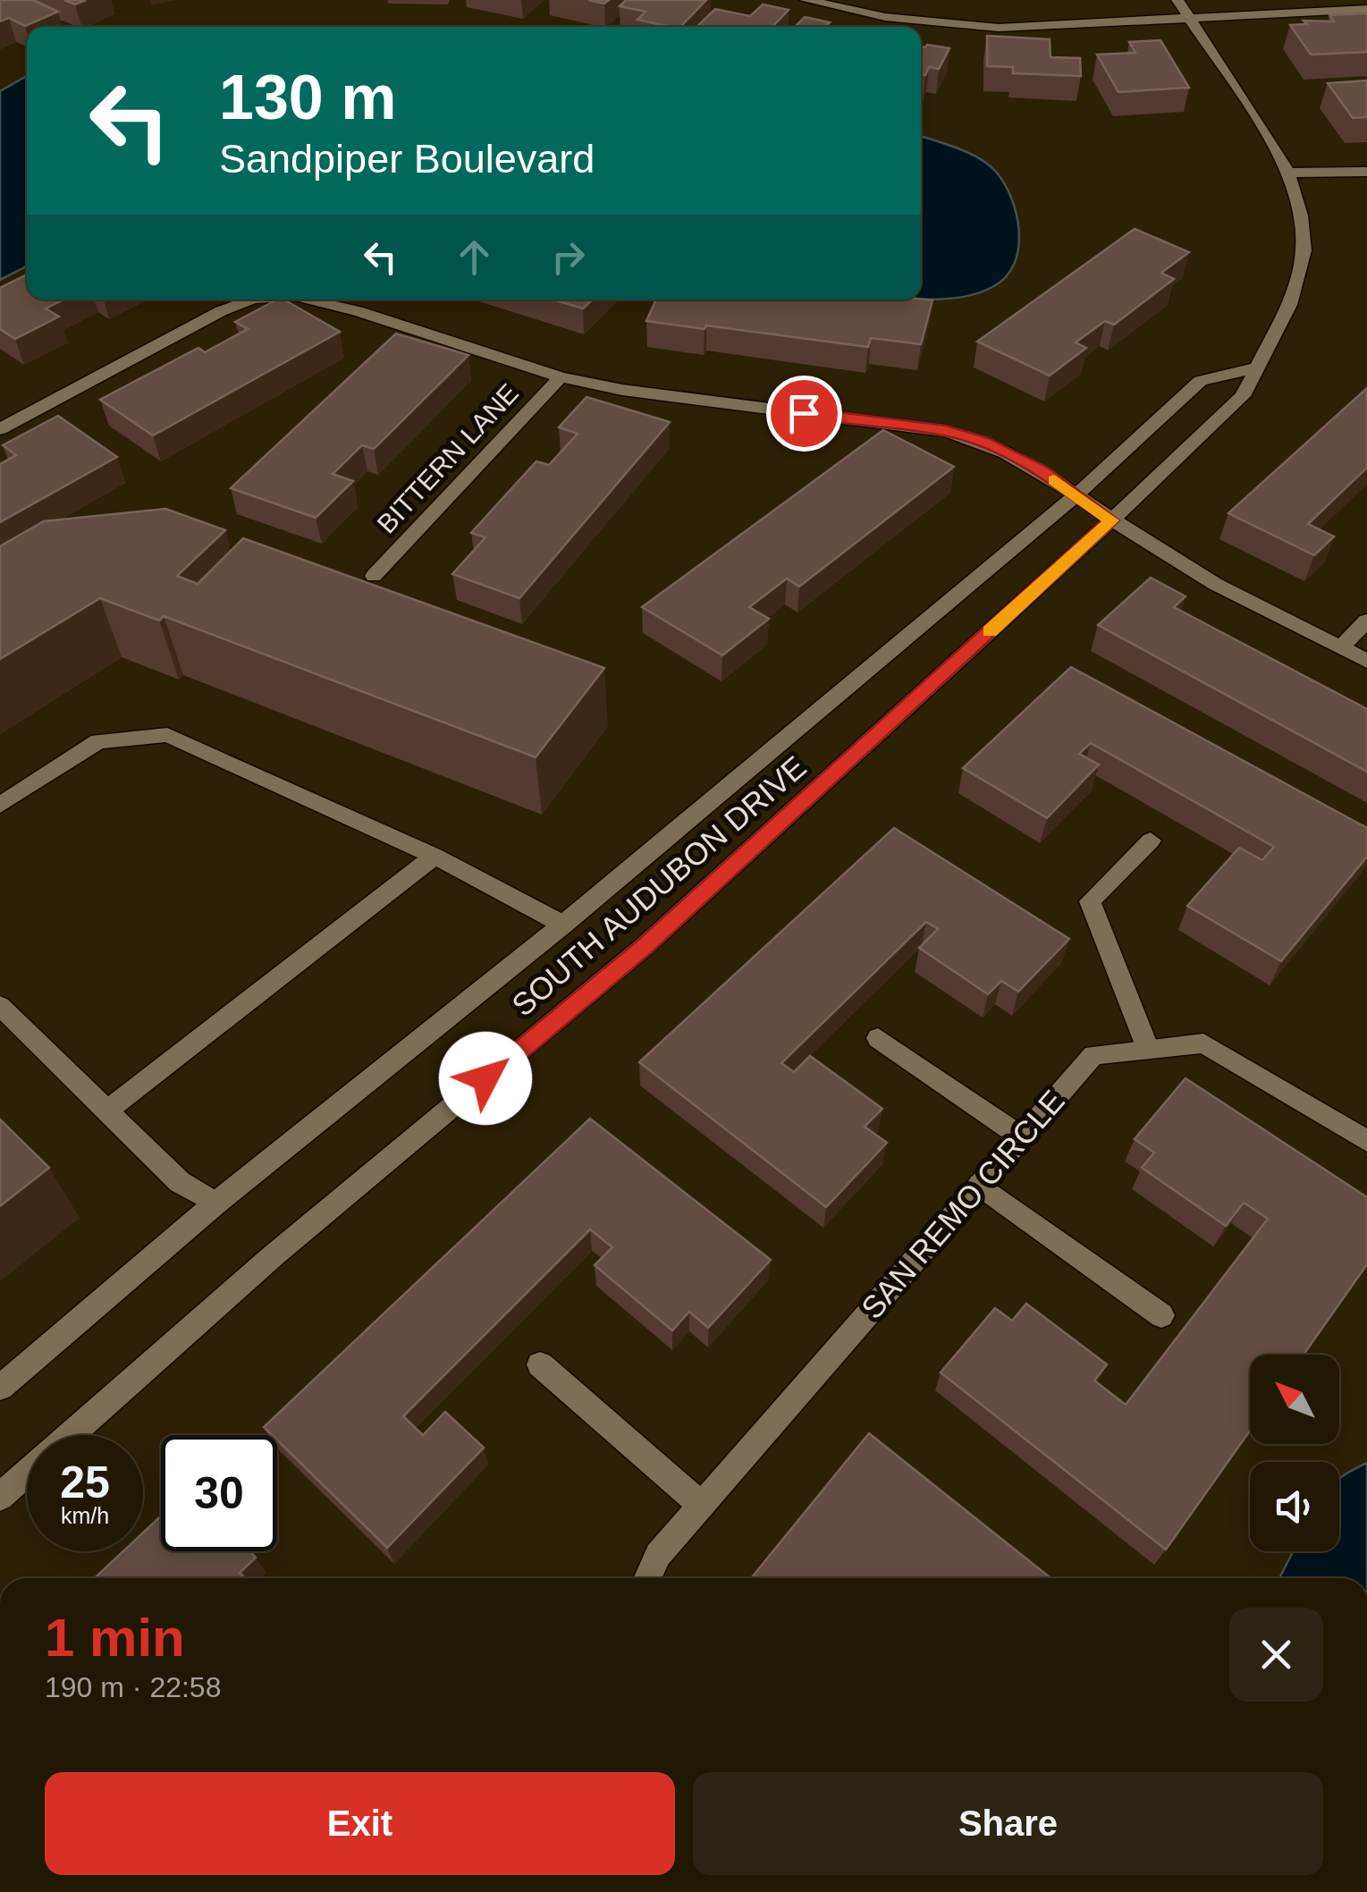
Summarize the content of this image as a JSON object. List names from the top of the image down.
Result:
{
  "streets": {
    "street": ["BITTERN LANE", "SOUTH AUDUBON DRIVE", "SAN REMO CIRCLE"]
  },
  "north": "top left",
  "page": {
    "turn": ["130 m", "Sandpiper Boulevard"],
    "speed": "25 km/h",
    "limit": "30",
    "heading": ["1 min", "190 m · 22:58"],
    "buttons": ["Exit", "Share"]
  }
}
